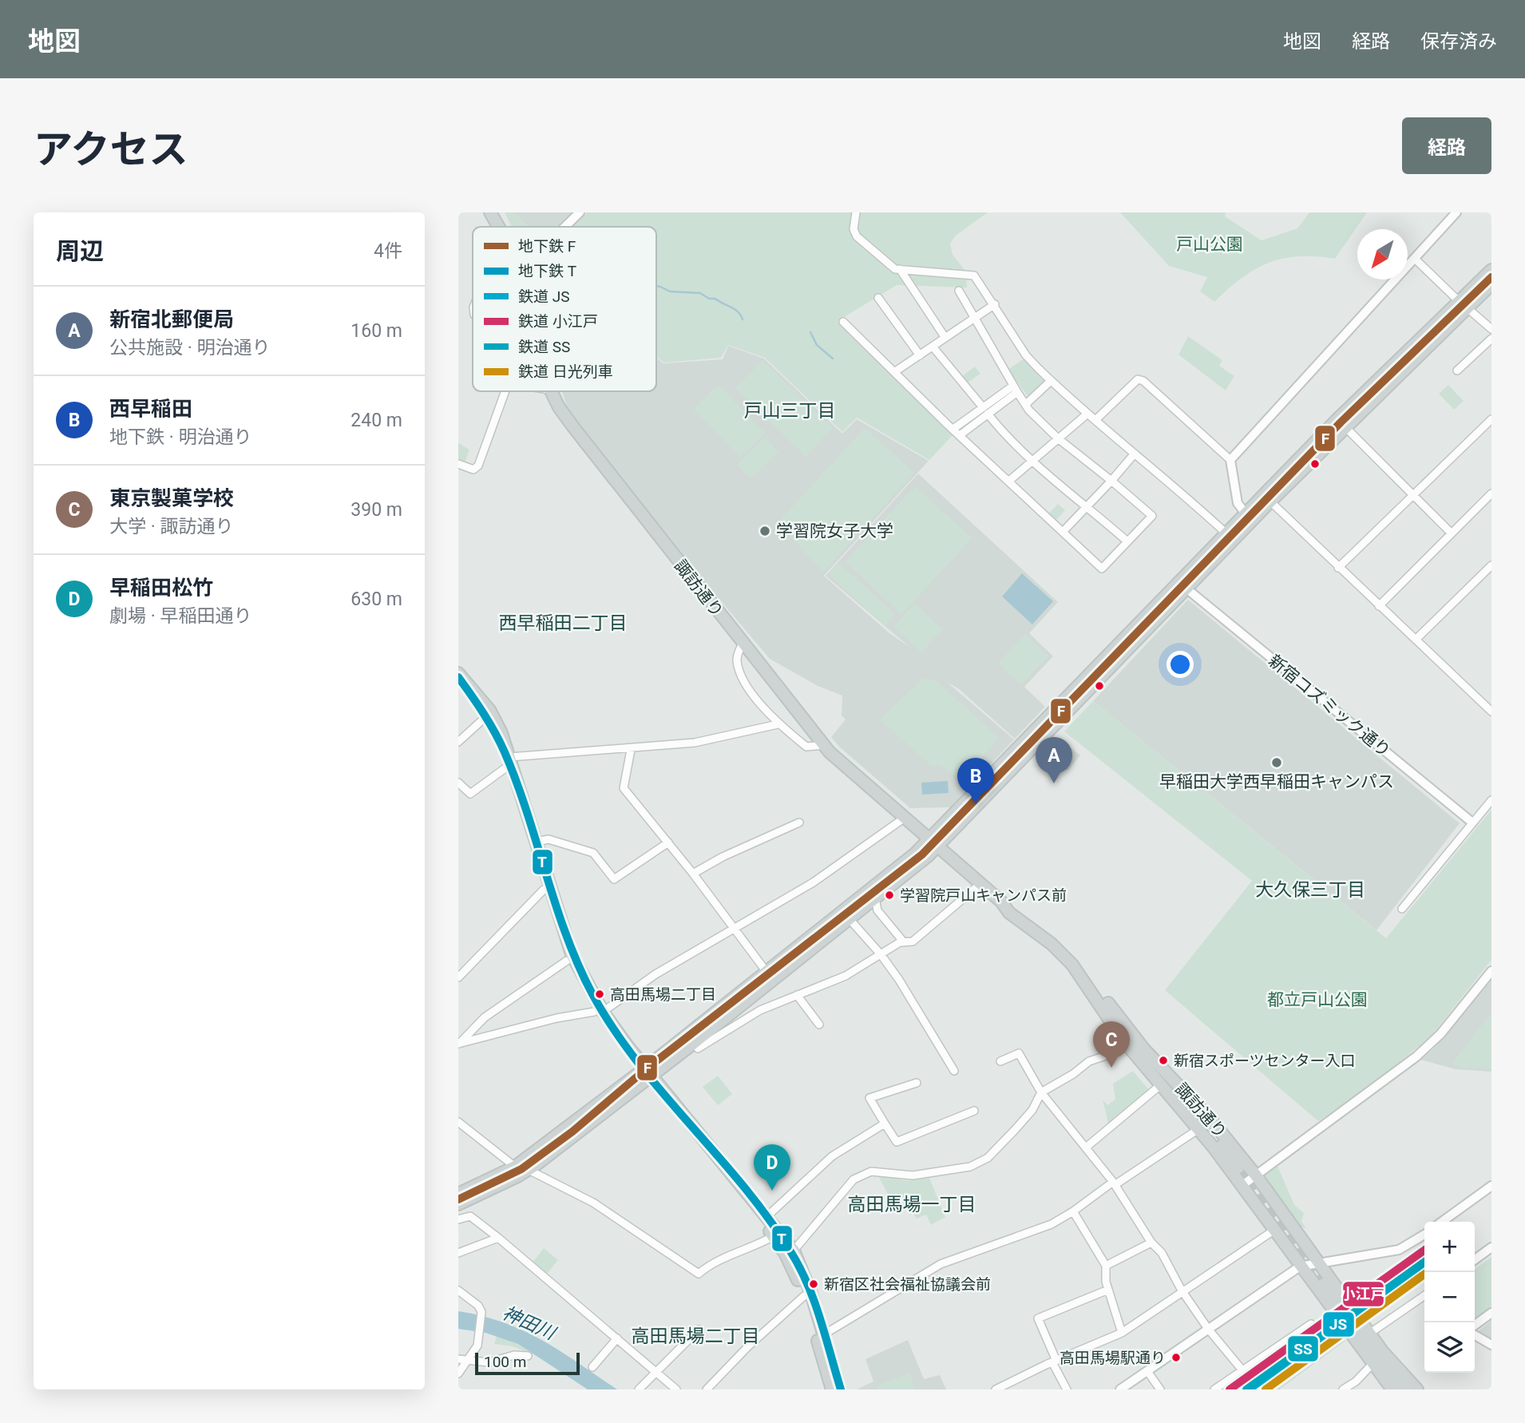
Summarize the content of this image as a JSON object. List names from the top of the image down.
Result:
{
  "streets": {
    "main road": ["諏訪通り"],
    "street": ["新宿コズミック通り"]
  },
  "districts": [
    "戸山三丁目",
    "西早稲田二丁目",
    "大久保三丁目",
    "高田馬場一丁目",
    "高田馬場二丁目"
  ],
  "water": ["神田川"],
  "parks": ["戸山公園", "都立戸山公園"],
  "places": [
    "学習院女子大学",
    "早稲田大学西早稲田キャンパス",
    "学習院戸山キャンパス前",
    "高田馬場二丁目",
    "新宿スポーツセンター入口",
    "新宿区社会福祉協議会前",
    "高田馬場駅通り"
  ],
  "lines": [
    "metro line F",
    "metro line T",
    "rail line 小江戸",
    "rail line SS",
    "rail line JS",
    "rail line 日光列車"
  ],
  "legend": [
    "地下鉄 F",
    "地下鉄 T",
    "鉄道 JS",
    "鉄道 小江戸",
    "鉄道 SS",
    "鉄道 日光列車"
  ],
  "scale_bar": "100 m",
  "north": "bottom left",
  "page": {
    "header": "地図",
    "nav": ["地図", "経路", "保存済み"],
    "title": "アクセス",
    "buttons": "経路",
    "heading": ["周辺", "4件"],
    "list": [
      {
        "mark": "A",
        "name": "新宿北郵便局",
        "note": "公共施設 · 明治通り",
        "value": "160 m"
      },
      {
        "mark": "B",
        "name": "西早稲田",
        "note": "地下鉄 · 明治通り",
        "value": "240 m"
      },
      {
        "mark": "C",
        "name": "東京製菓学校",
        "note": "大学 · 諏訪通り",
        "value": "390 m"
      },
      {
        "mark": "D",
        "name": "早稲田松竹",
        "note": "劇場 · 早稲田通り",
        "value": "630 m"
      }
    ],
    "pins": [
      "A",
      "B",
      "C",
      "D"
    ],
    "map_buttons": ["+", "−"],
    "scale": "100 m"
  }
}
